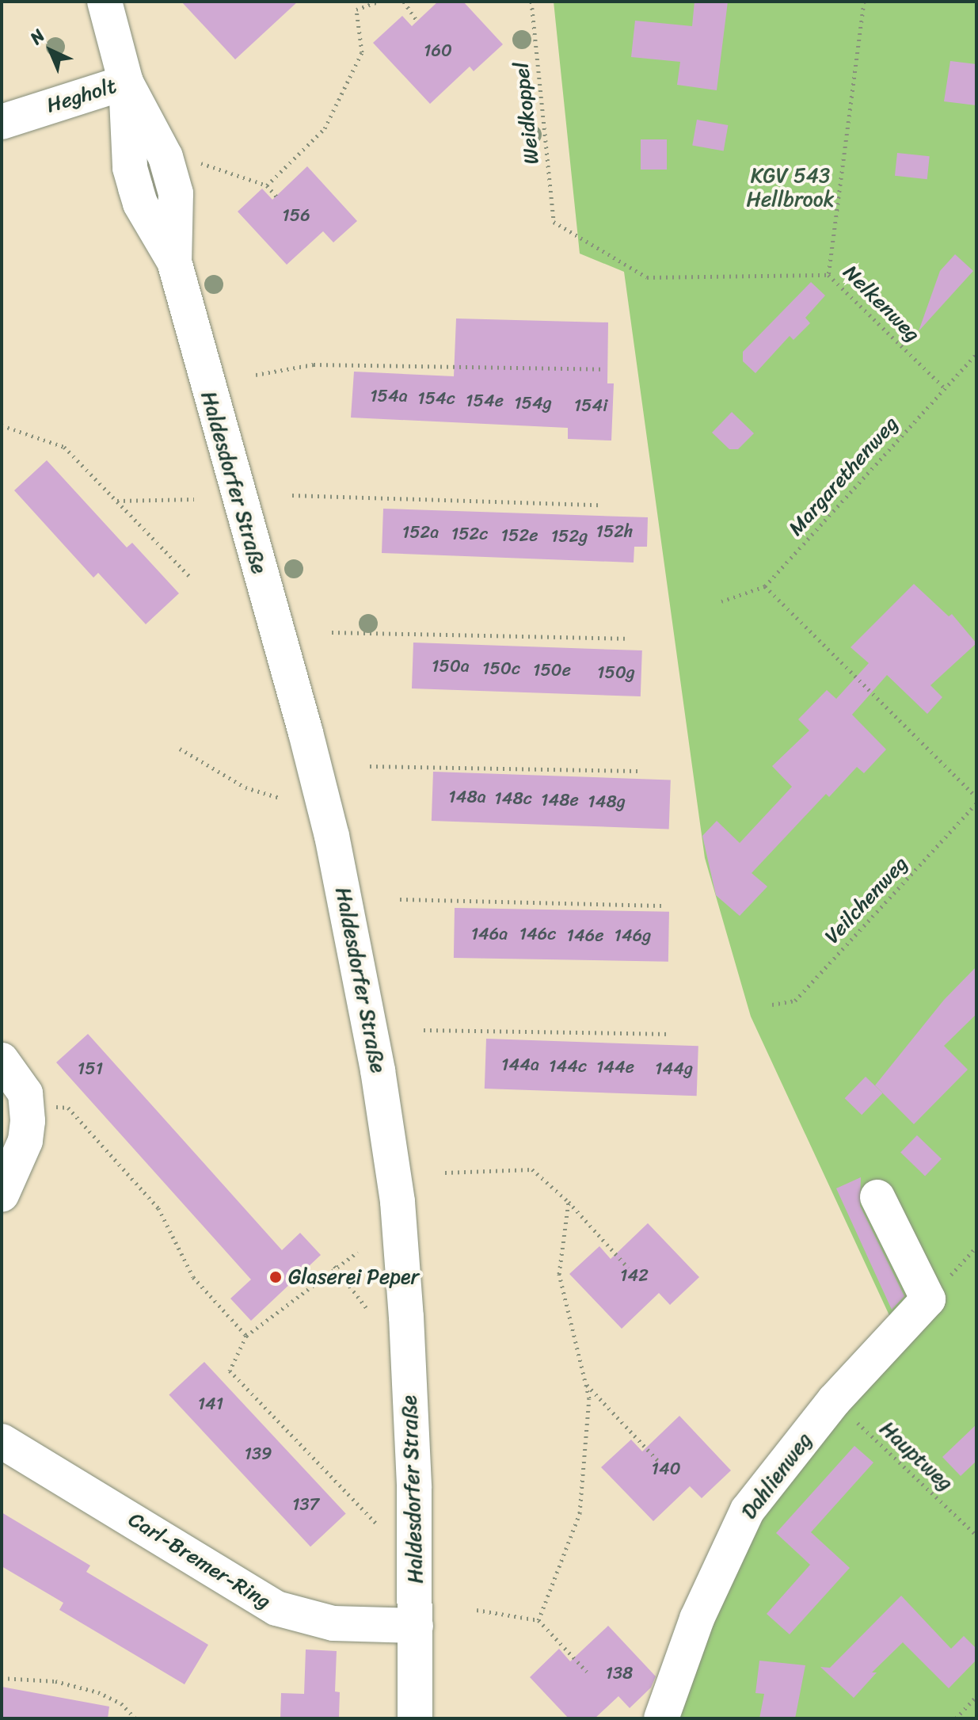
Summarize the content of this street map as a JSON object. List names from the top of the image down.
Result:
{
  "streets": {
    "street": [
      "Hegholt",
      "Haldesdorfer Straße",
      "Dahlienweg",
      "Carl-Bremer-Ring"
    ],
    "path": [
      "Weidkoppel",
      "Nelkenweg",
      "Margarethenweg",
      "Veilchenweg",
      "Hauptweg"
    ]
  },
  "crossings": [
    ["Hegholt", "Haldesdorfer Straße"],
    ["Weidkoppel", "Nelkenweg"],
    ["Nelkenweg", "Margarethenweg"],
    ["Haldesdorfer Straße", "Carl-Bremer-Ring"],
    ["Hauptweg", "Dahlienweg"]
  ],
  "parks": ["KGV 543 Hellbrook"],
  "places": ["Glaserei Peper"],
  "house_numbers": [
    "160",
    "156",
    "154a",
    "154c",
    "154e",
    "154g",
    "154i",
    "152h",
    "152a",
    "152c",
    "152e",
    "152g",
    "150a",
    "150c",
    "150e",
    "150g",
    "148a",
    "148c",
    "148e",
    "148g",
    "146a",
    "146c",
    "146e",
    "146g",
    "144a",
    "144c",
    "144e",
    "151",
    "144g",
    "142",
    "141",
    "139",
    "140",
    "137",
    "138"
  ],
  "north": "top left"
}
